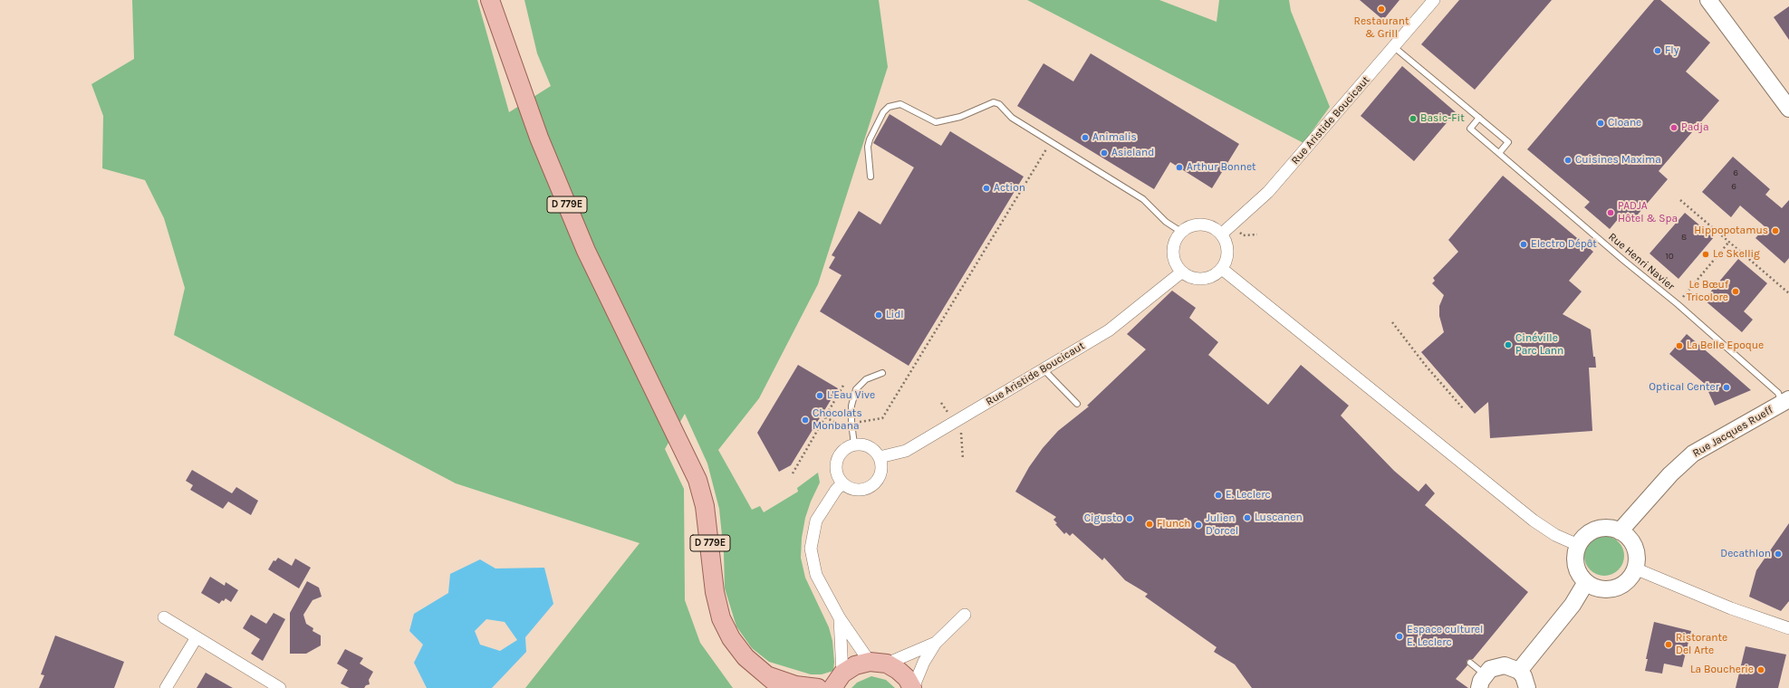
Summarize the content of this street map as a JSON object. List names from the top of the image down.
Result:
{
  "streets": {
    "main road": ["D 779E"],
    "street": ["Rue Aristide Boucicaut", "Rue Jacques Rueff"],
    "lane": ["Rue Henri Navier"]
  },
  "crossings": [
    ["Rue Henri Navier", "Rue Jacques Rueff"]
  ],
  "places": [
    "Restaurant & Grill",
    "Fly",
    "Basic-Fit",
    "Cloane",
    "Padja",
    "Animalis",
    "Asieland",
    "Cuisines Maxima",
    "Arthur Bonnet",
    "Action",
    "PADJA Hôtel & Spa",
    "Hippopotamus",
    "Electro Dépôt",
    "Le Skellig",
    "Le Bœuf Tricolore",
    "Lidl",
    "Cinéville Parc Lann",
    "La Belle Epoque",
    "Optical Center",
    "L'Eau Vive",
    "Chocolats Monbana",
    "E. Leclerc",
    "Luscanen",
    "Cigusto",
    "Flunch",
    "Julien D'orcel",
    "Decathlon",
    "Espace culturel E. Leclerc",
    "Ristorante Del Arte",
    "La Boucherie"
  ],
  "house_numbers": [
    "6",
    "6",
    "8",
    "10"
  ]
}
